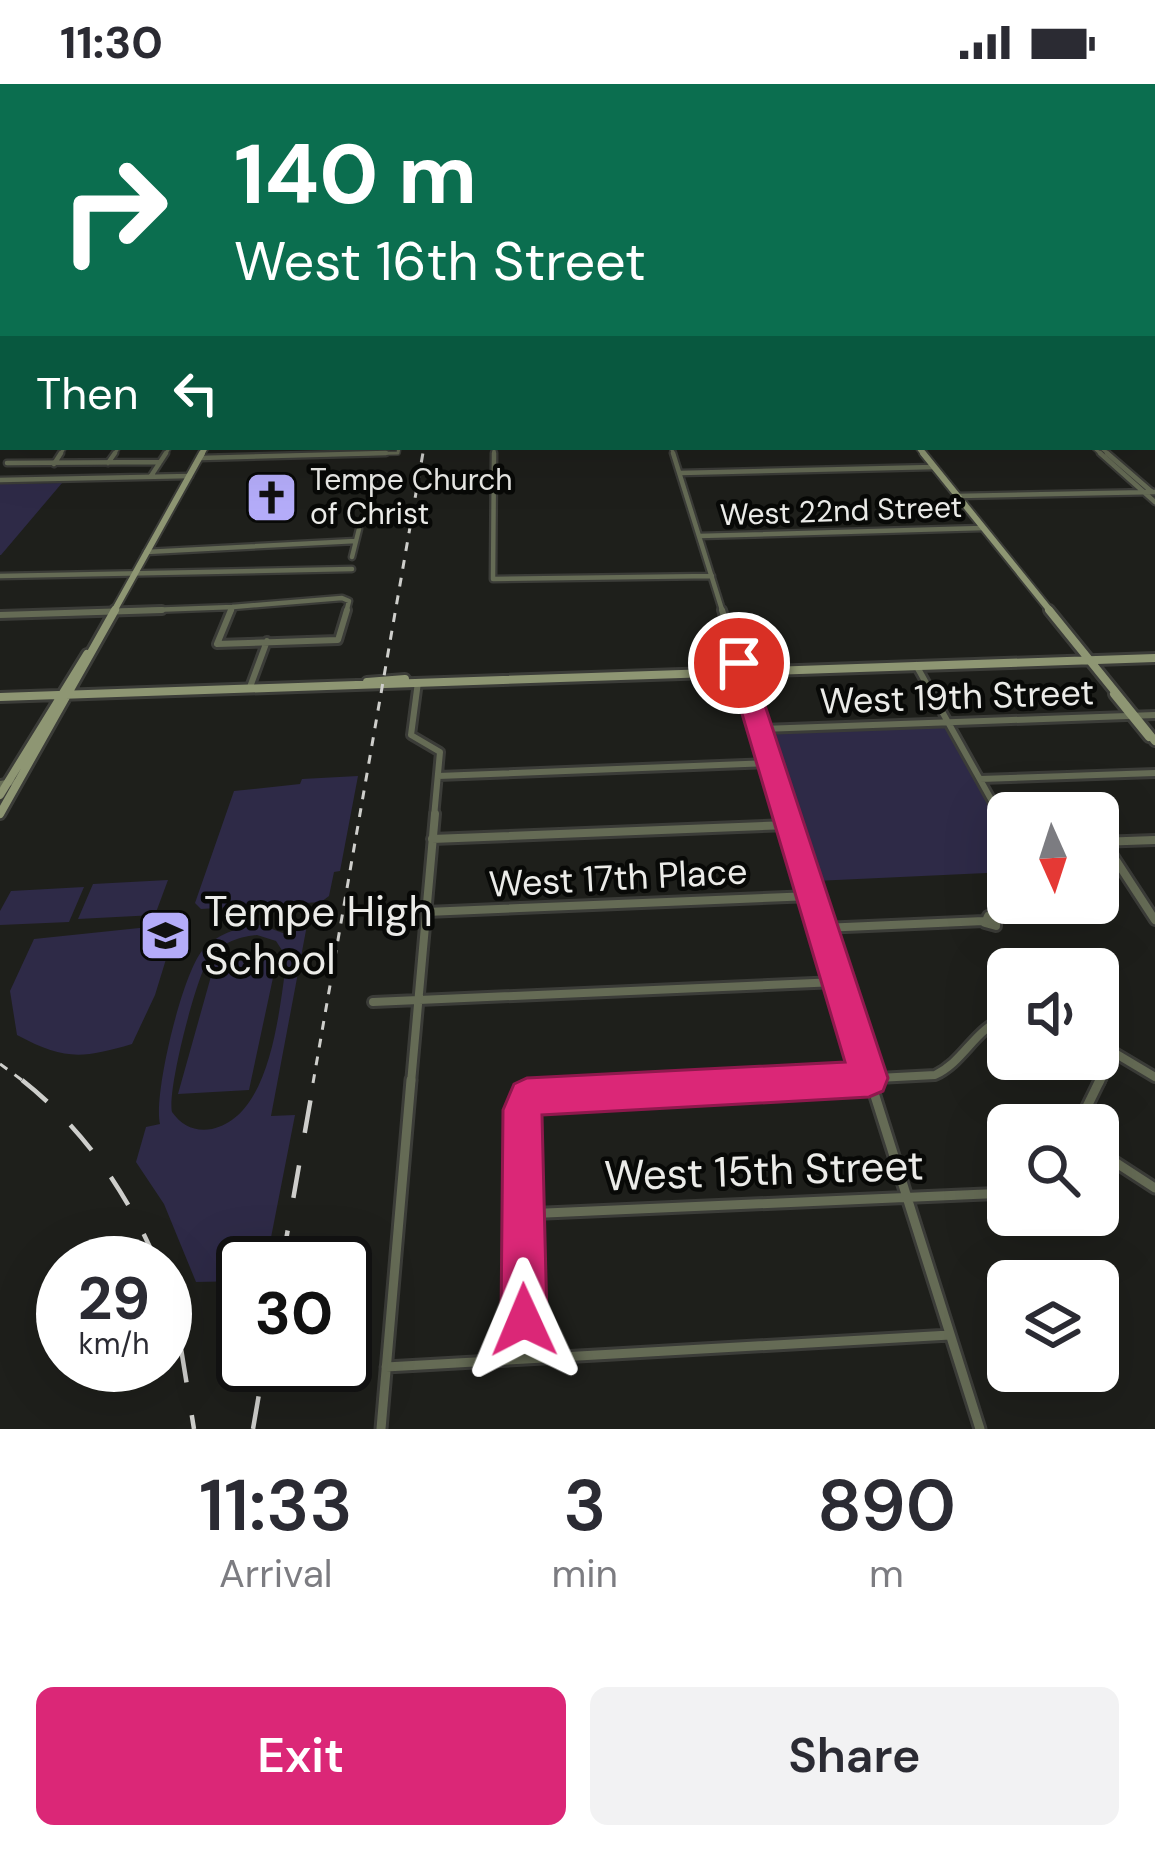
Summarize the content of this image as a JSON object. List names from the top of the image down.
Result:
{
  "streets": {
    "street": [
      "West 22nd Street",
      "West 19th Street",
      "West 17th Place",
      "West 15th Street"
    ]
  },
  "places": {
    "church": ["Tempe Church of Christ"],
    "school or university": ["Tempe High School"]
  },
  "north": "bottom",
  "page": {
    "status": "11:30",
    "turn": ["140 m", "West 16th Street"],
    "then": "Then",
    "speed": "29 km/h",
    "limit": "30",
    "eta": [
      "11:33",
      "Arrival",
      "3",
      "min",
      "890",
      "m"
    ],
    "buttons": ["Exit", "Share"]
  }
}
